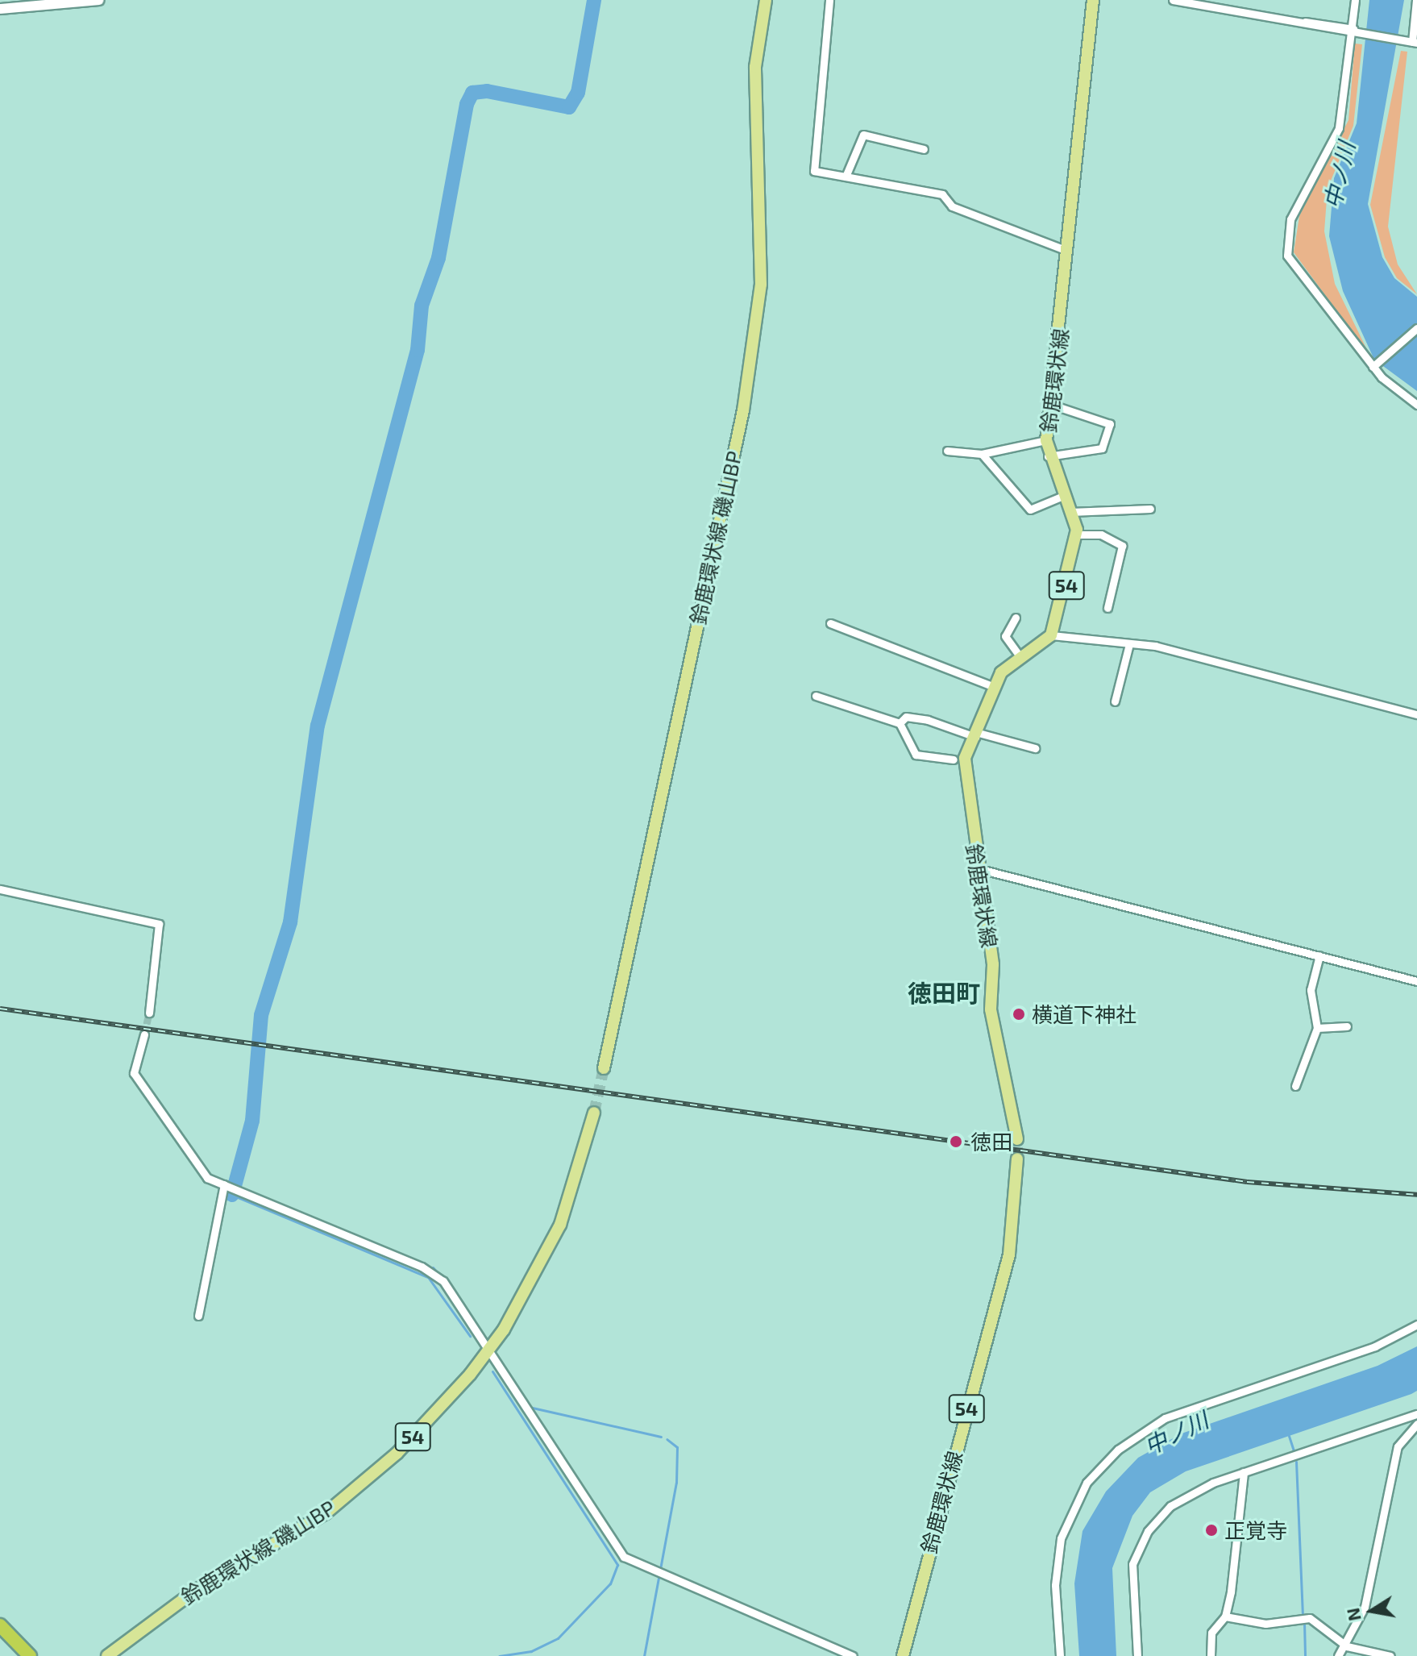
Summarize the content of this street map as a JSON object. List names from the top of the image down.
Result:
{
  "streets": {
    "main road": ["鈴鹿環状線", "鈴鹿環状線 磯山BP", "54"]
  },
  "districts": ["徳田町"],
  "water": ["中ノ川"],
  "places": ["横道下神社", "徳田", "正覚寺"],
  "north": "left"
}
